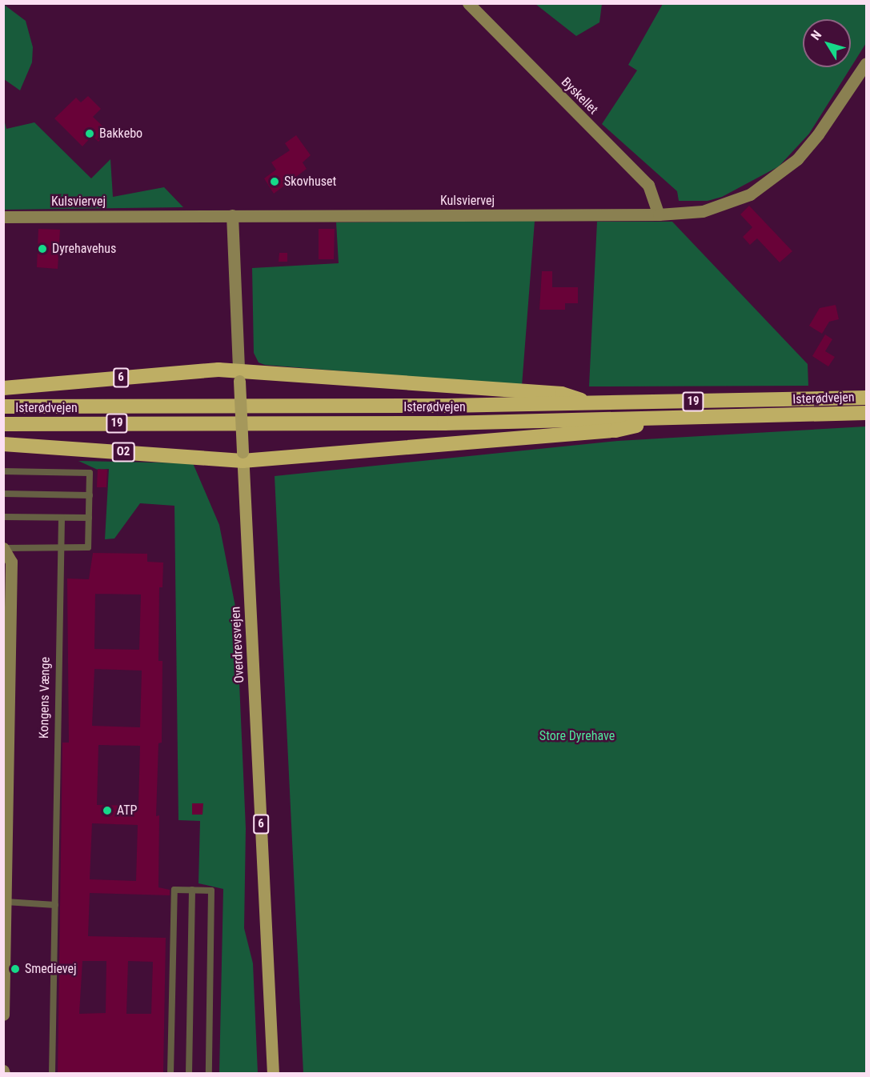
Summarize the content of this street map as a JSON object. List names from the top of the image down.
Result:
{
  "streets": {
    "highway": [
      "6",
      "Isterødvejen",
      "19",
      "O2"
    ],
    "main road": ["Overdrevsvejen"],
    "street": ["Byskellet", "Kulsviervej"],
    "lane": ["Kongens Vænge"]
  },
  "crossings": [
    ["Byskellet", "Kulsviervej"],
    ["Kulsviervej", "Overdrevsvejen"],
    ["6", "Overdrevsvejen"],
    ["O2", "Overdrevsvejen"]
  ],
  "parks": ["Store Dyrehave"],
  "places": [
    "Bakkebo",
    "Skovhuset",
    "Dyrehavehus",
    "ATP",
    "Smedievej"
  ],
  "north": "top left"
}
